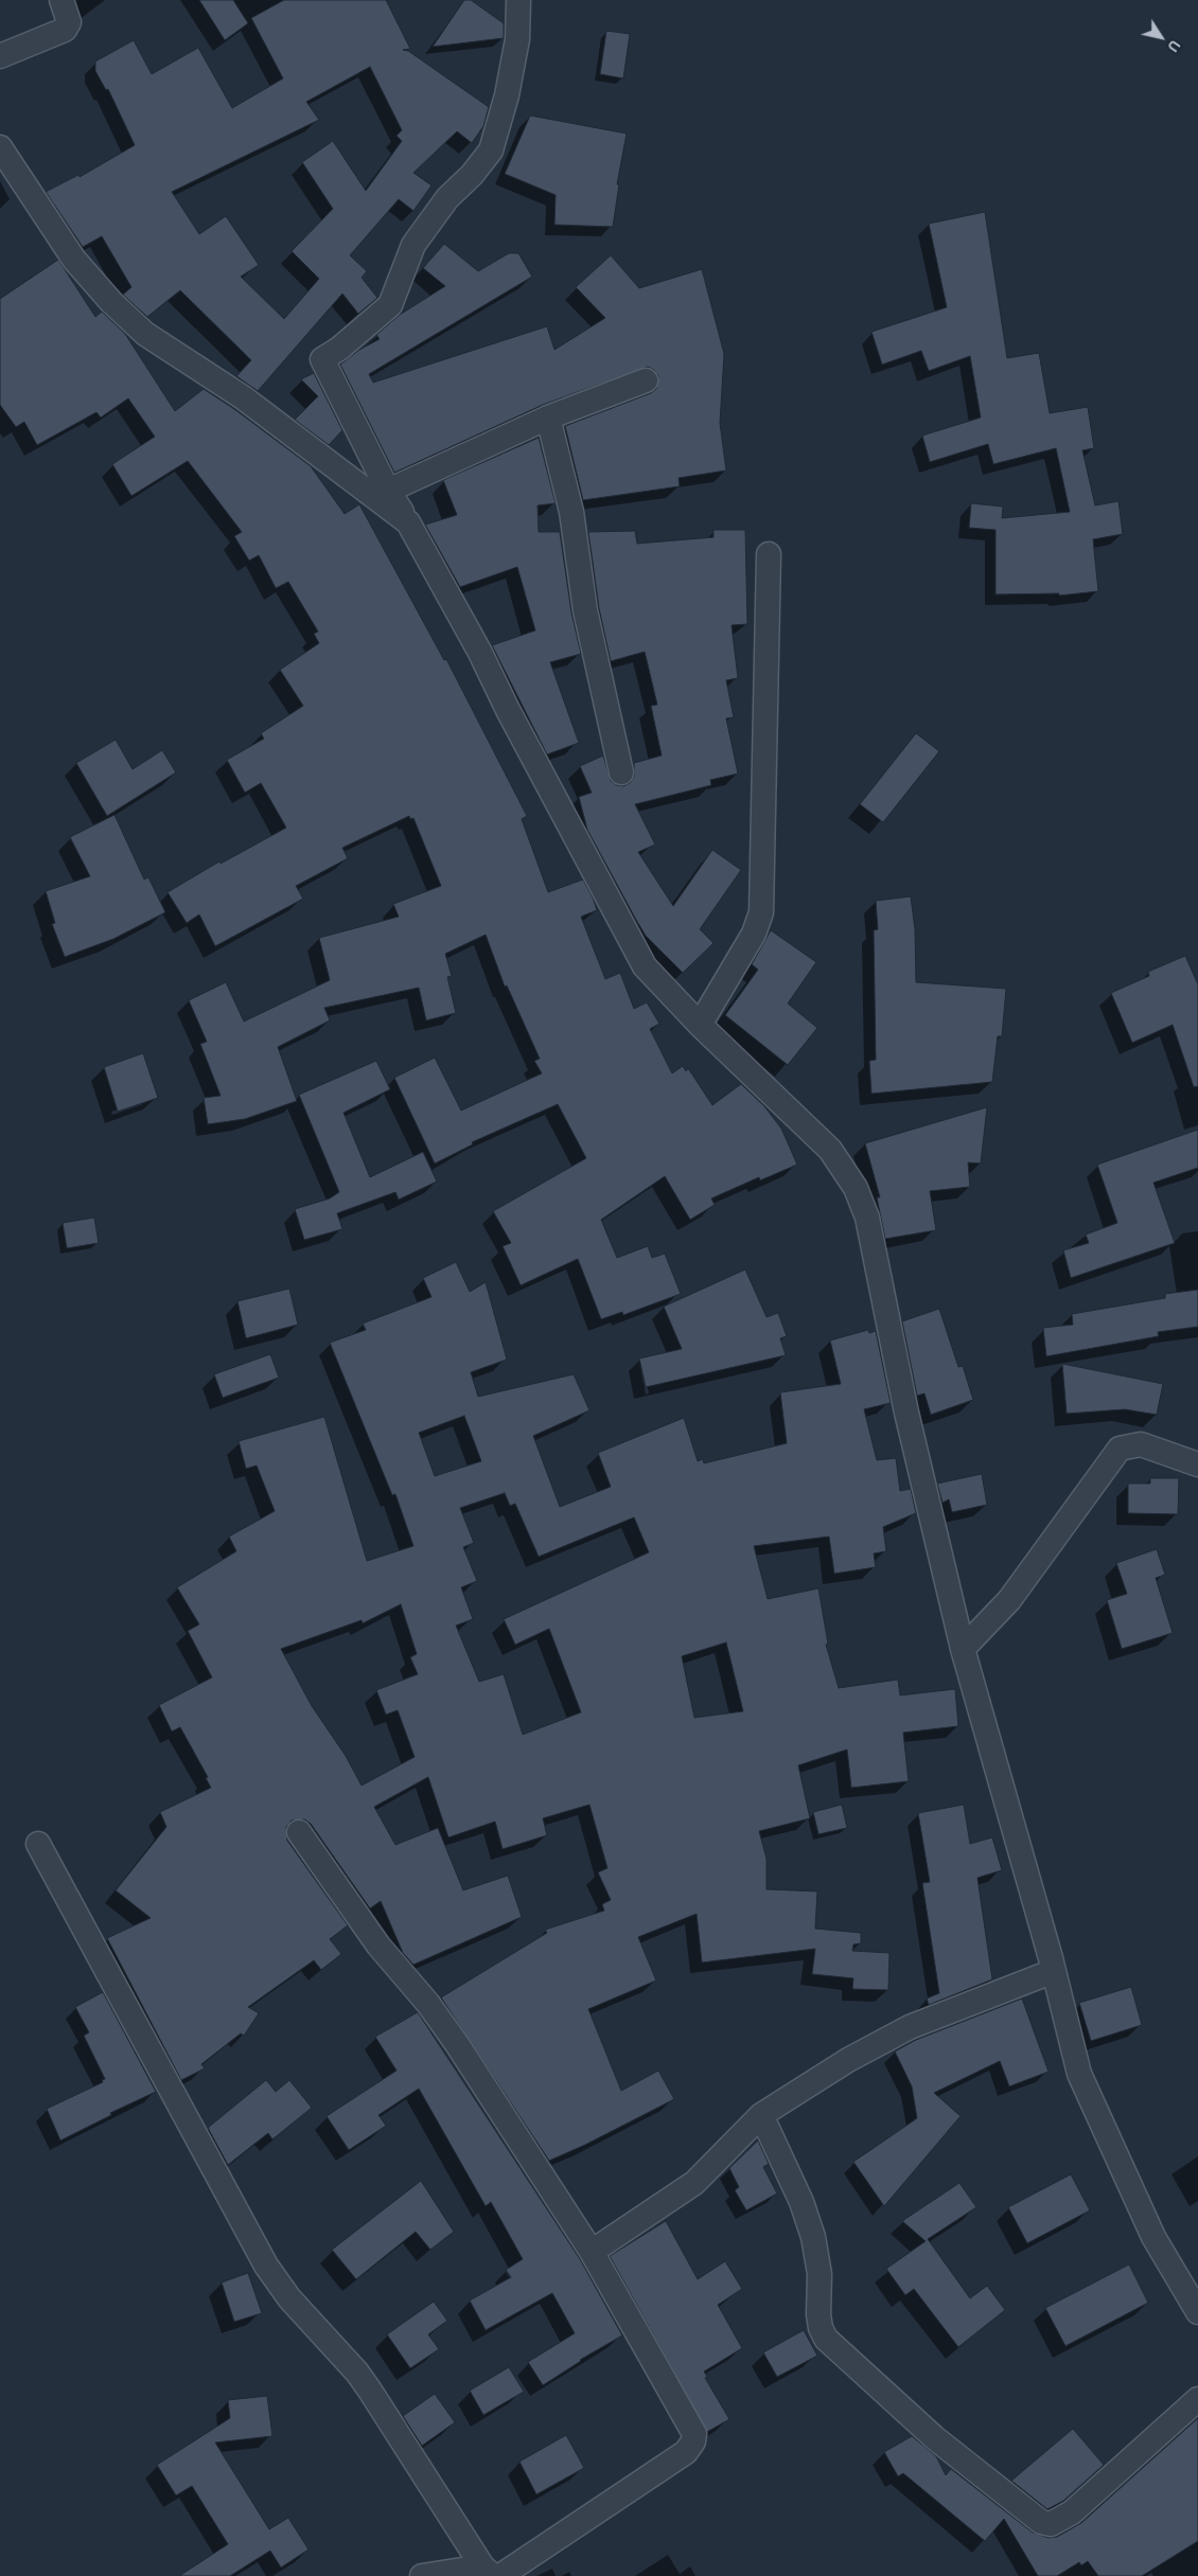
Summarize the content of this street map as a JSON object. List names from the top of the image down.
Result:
{
  "north": "bottom right"
}
